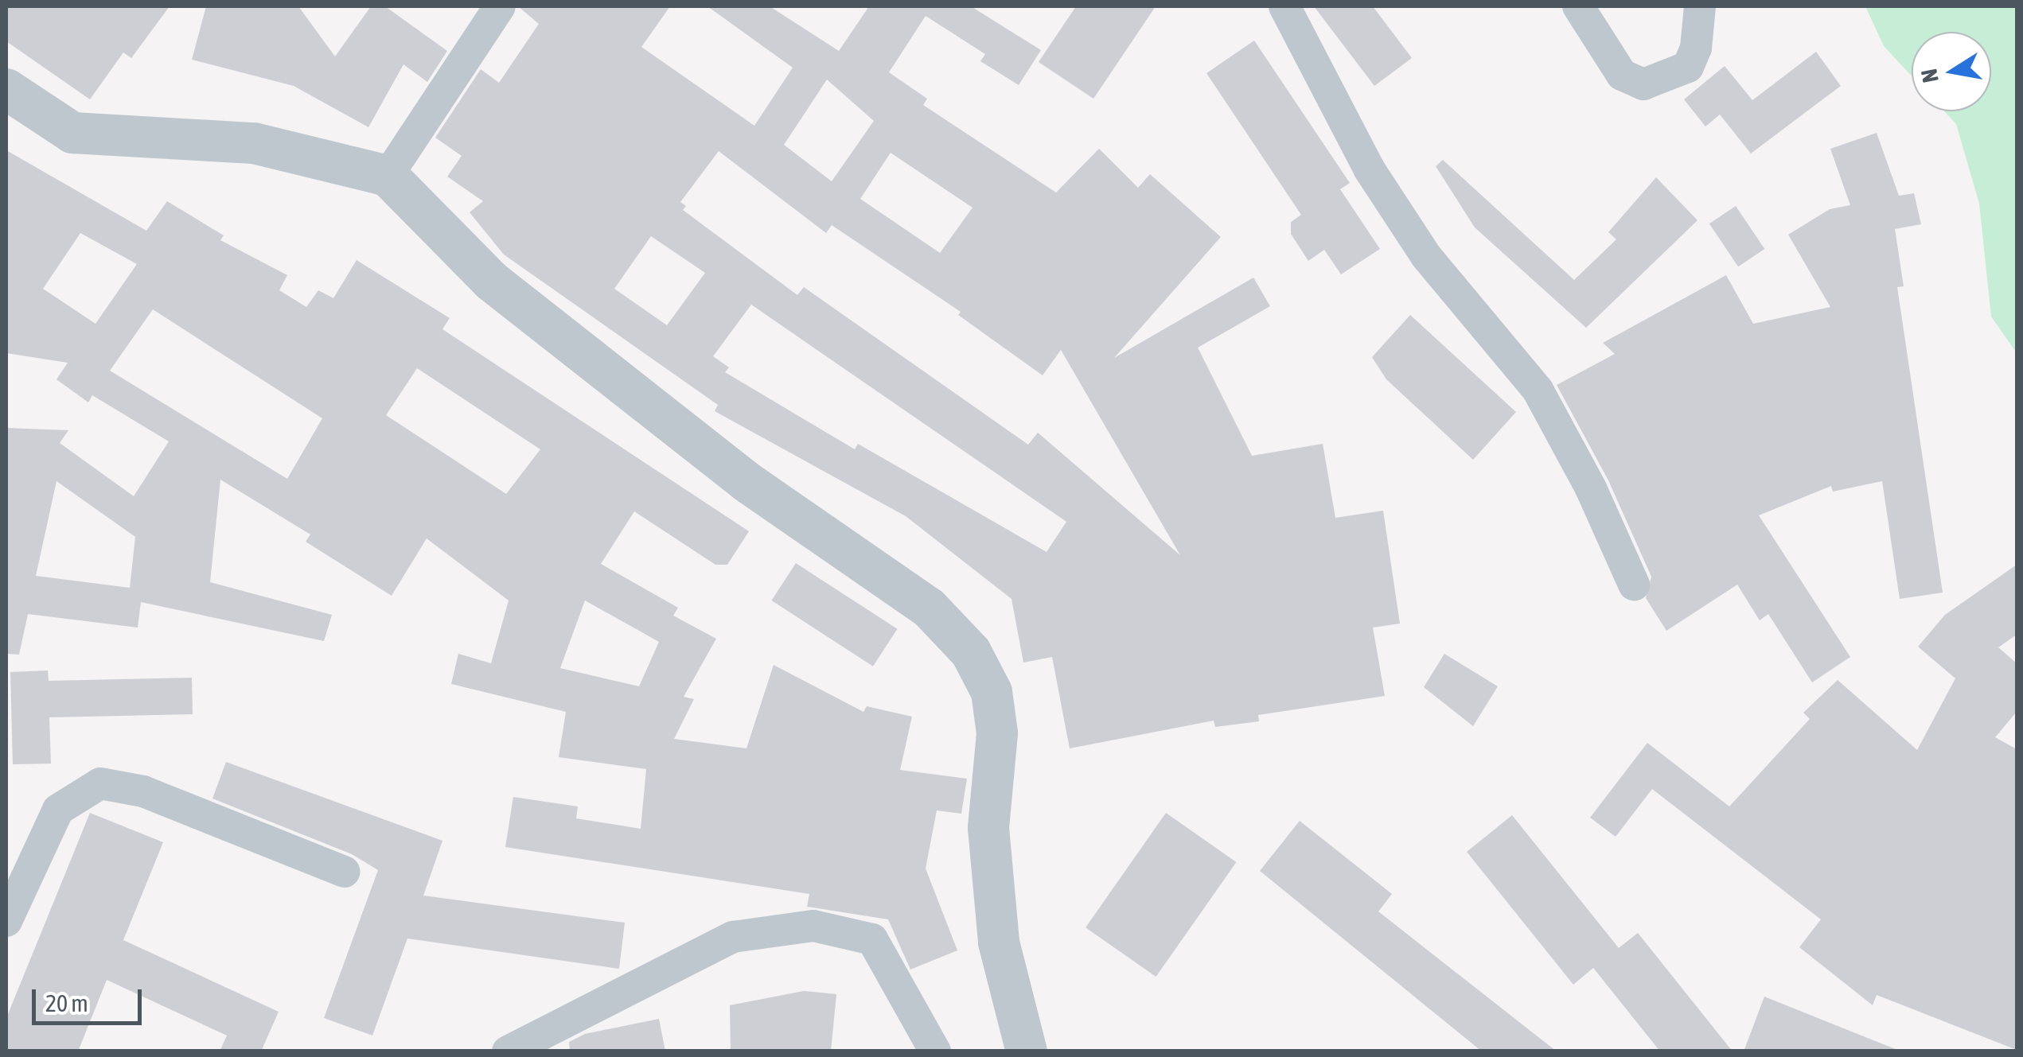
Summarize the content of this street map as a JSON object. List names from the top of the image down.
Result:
{
  "scale_bar": "20 m",
  "north": "left"
}
